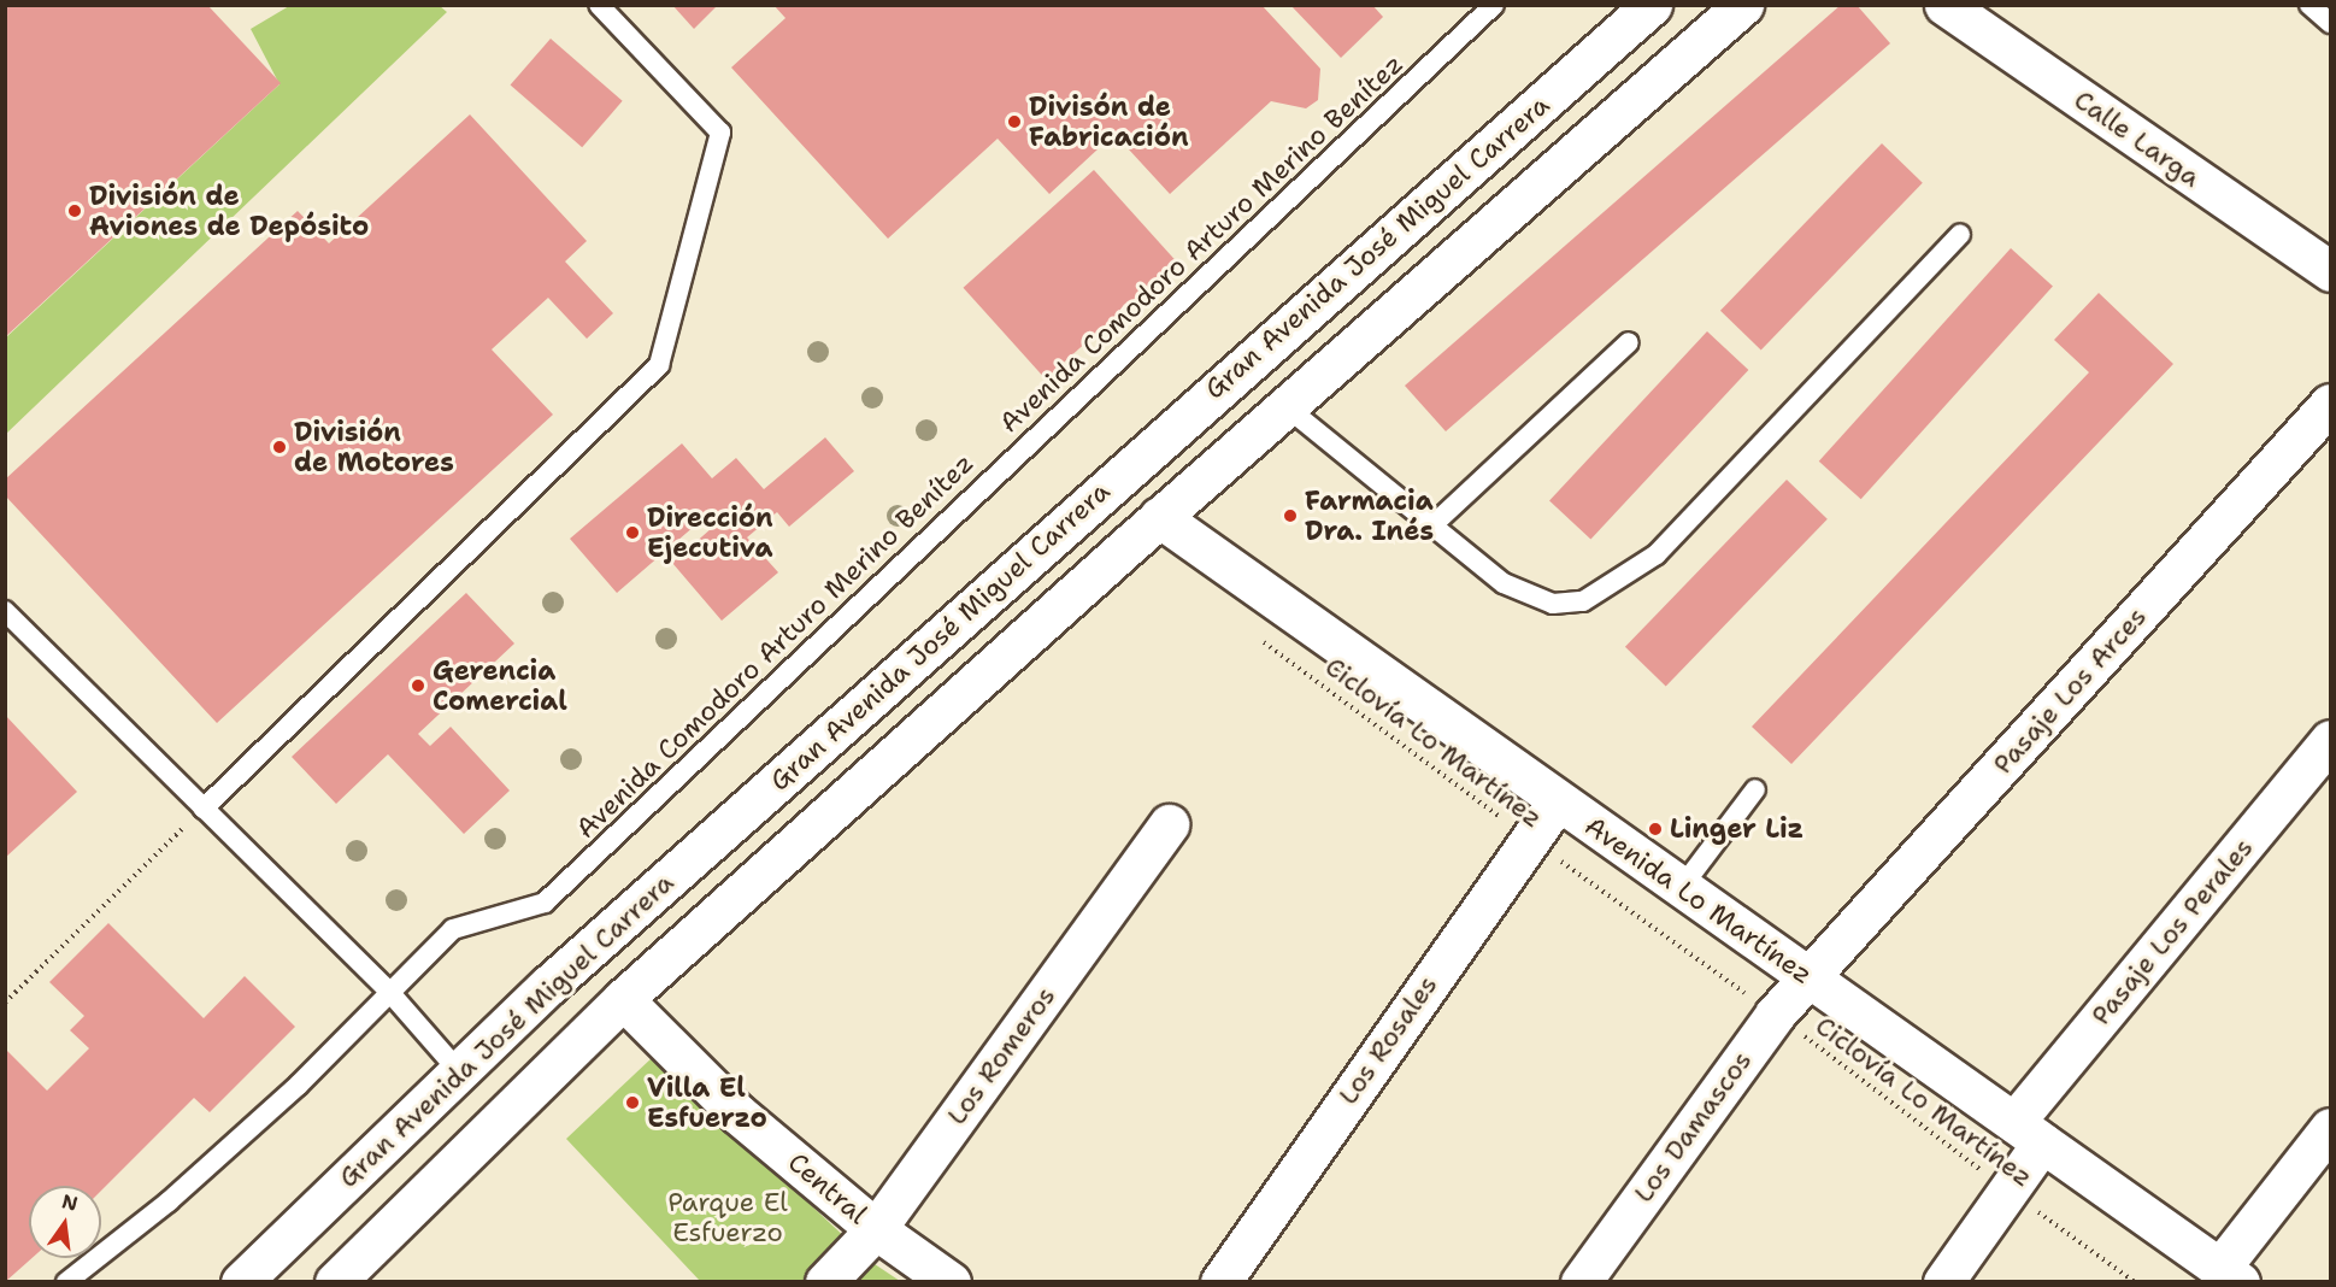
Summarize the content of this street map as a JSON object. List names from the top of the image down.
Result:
{
  "streets": {
    "main road": [
      "Calle Larga",
      "Gran Avenida José Miguel Carrera",
      "Pasaje Los Arces",
      "Avenida Lo Martínez",
      "Pasaje Los Perales",
      "Los Rosales",
      "Los Romeros",
      "Los Damascos",
      "Central"
    ],
    "lane": ["Avenida Comodoro Arturo Merino Benítez"],
    "path": ["Ciclovía Lo Martínez"]
  },
  "crossings": [
    ["Pasaje Los Arces", "Avenida Lo Martínez"],
    ["Pasaje Los Arces", "Los Damascos"],
    ["Ciclovía Lo Martínez", "Pasaje Los Perales"],
    ["Ciclovía Lo Martínez", "Los Rosales"],
    ["Ciclovía Lo Martínez", "Los Damascos"],
    ["Avenida Lo Martínez", "Pasaje Los Perales"],
    ["Avenida Lo Martínez", "Los Rosales"],
    ["Avenida Lo Martínez", "Los Damascos"],
    ["Los Romeros", "Central"]
  ],
  "parks": ["Parque El Esfuerzo"],
  "places": [
    "Divisón de Fabricación",
    "División de Aviones de Depósito",
    "División de Motores",
    "Farmacia Dra. Inés",
    "Dirección Ejecutiva",
    "Gerencia Comercial",
    "Linger Liz",
    "Villa El Esfuerzo"
  ],
  "north": "top"
}
